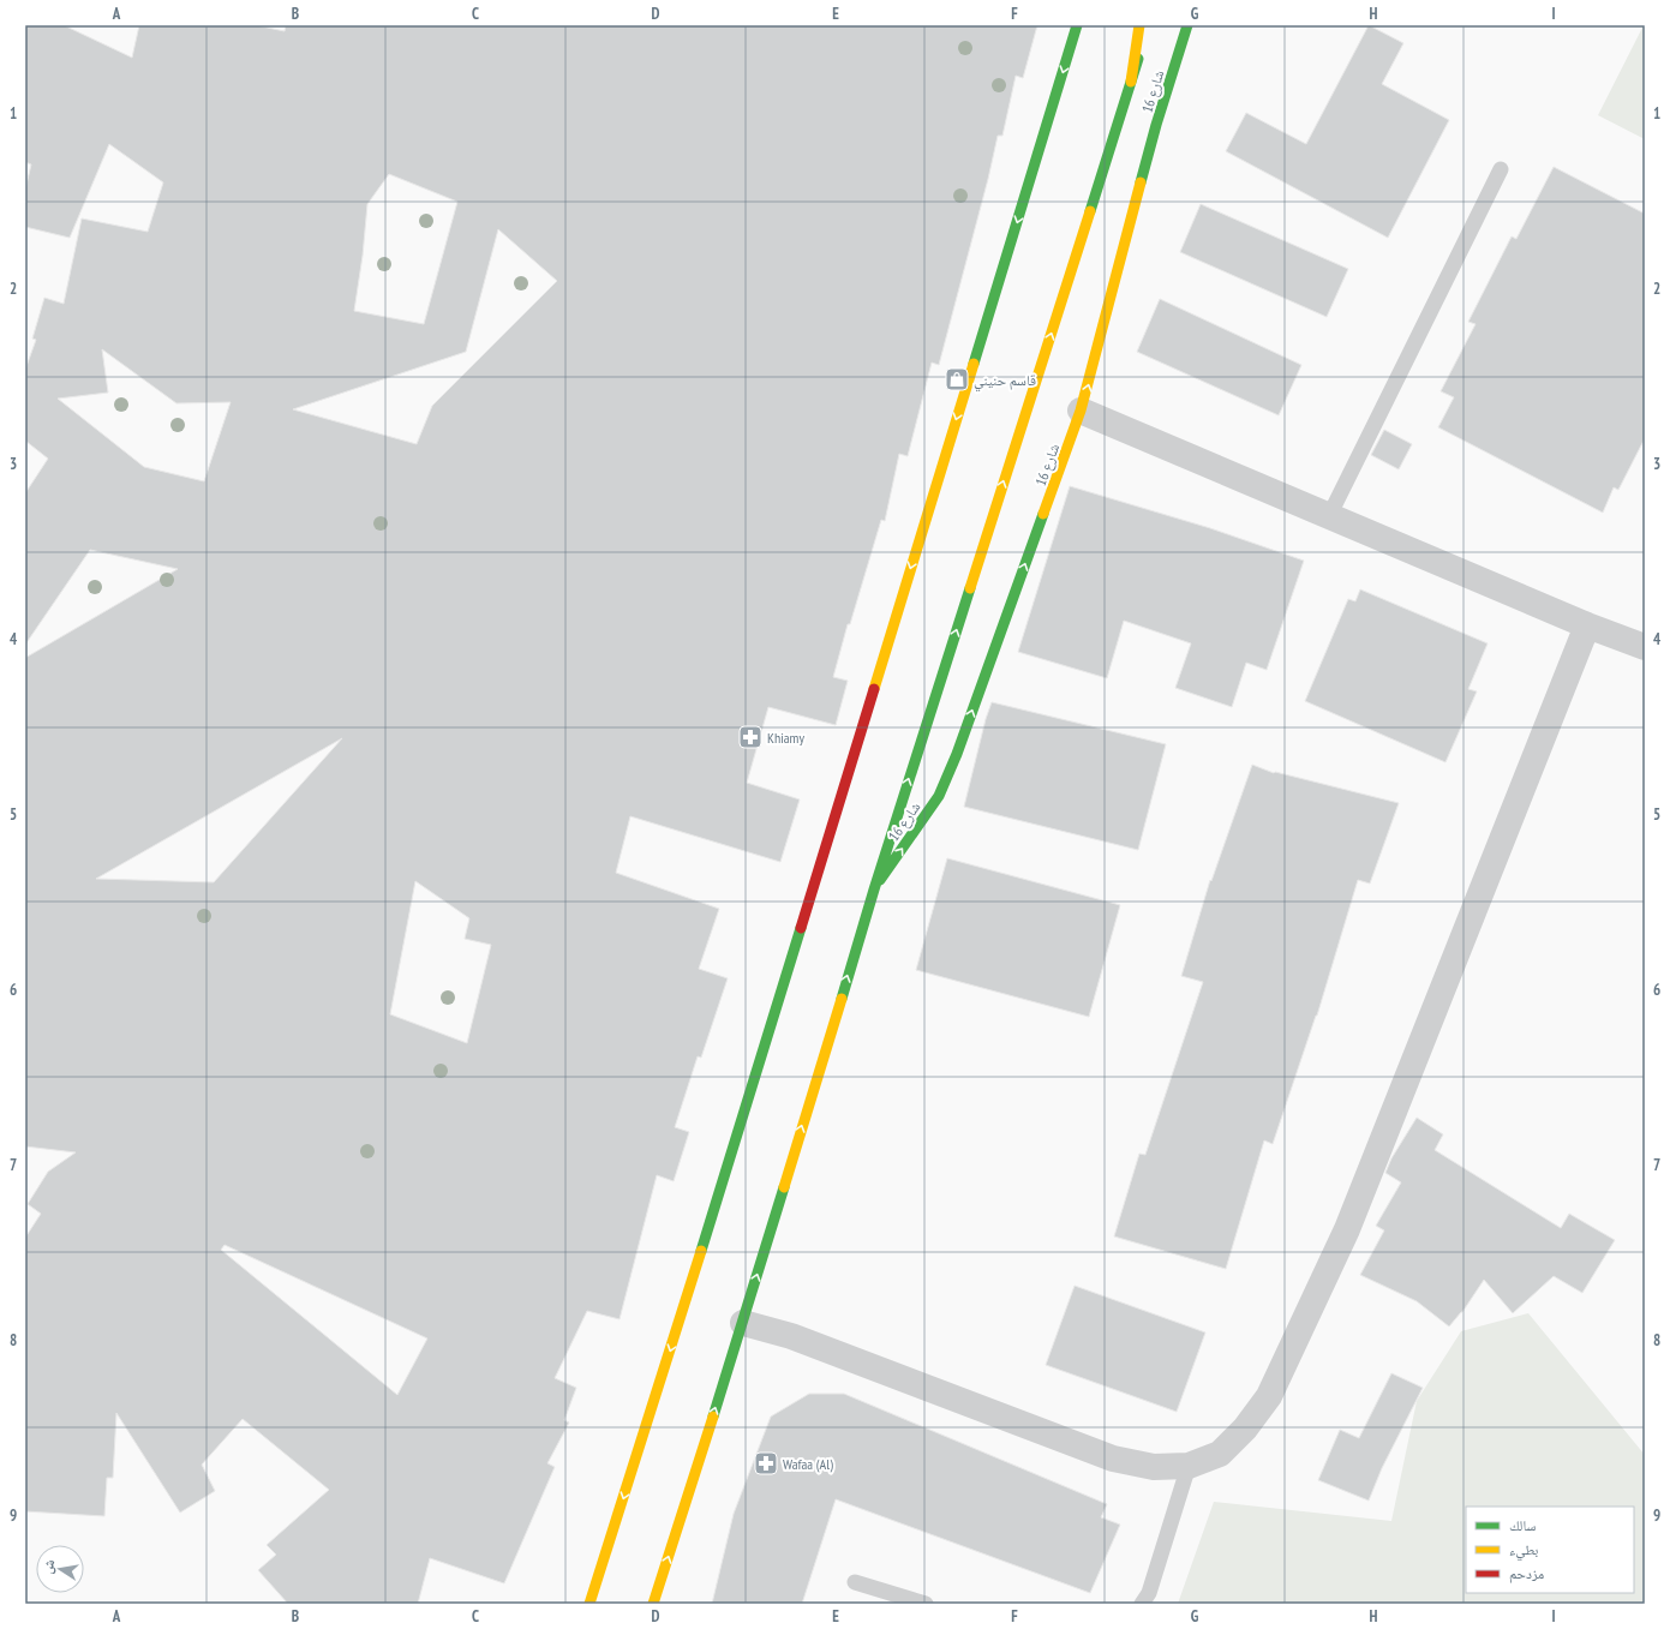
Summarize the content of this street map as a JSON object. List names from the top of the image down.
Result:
{
  "streets": {
    "main road": ["شارع 16"]
  },
  "places": {
    "shop": ["قاسم حنيني"],
    "pharmacy": ["Khiamy", "Wafaa (Al)"]
  },
  "legend": ["سالك", "بطيء", "مزدحم"],
  "north": "left",
  "grid": {
    "columns": [
      "A",
      "B",
      "C",
      "D",
      "E",
      "F",
      "G",
      "H",
      "I"
    ],
    "rows": [
      "1",
      "2",
      "3",
      "4",
      "5",
      "6",
      "7",
      "8",
      "9"
    ]
  }
}
